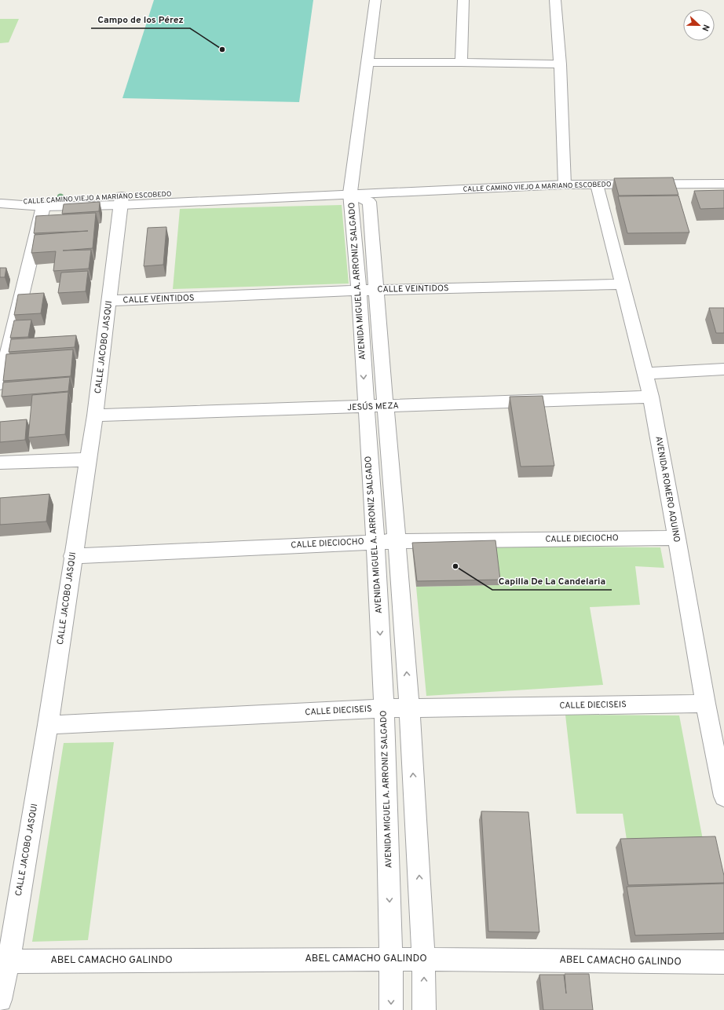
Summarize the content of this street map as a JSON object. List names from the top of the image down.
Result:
{
  "streets": {
    "street": [
      "CALLE CAMINO VIEJO A MARIANO ESCOBEDO",
      "AVENIDA MIGUEL A. ARRONIZ SALGADO",
      "CALLE VEINTIDOS",
      "CALLE JACOBO JASQUI",
      "JESÚS MEZA",
      "AVENIDA ROMERO AQUINO",
      "CALLE DIECIOCHO",
      "CALLE DIECISEIS",
      "ABEL CAMACHO GALINDO"
    ]
  },
  "crossings": [
    ["CALLE CAMINO VIEJO A MARIANO ESCOBEDO", "AVENIDA MIGUEL A. ARRONIZ SALGADO"],
    ["CALLE CAMINO VIEJO A MARIANO ESCOBEDO", "CALLE JACOBO JASQUI"],
    ["CALLE CAMINO VIEJO A MARIANO ESCOBEDO", "AVENIDA ROMERO AQUINO"],
    ["AVENIDA MIGUEL A. ARRONIZ SALGADO", "CALLE VEINTIDOS"],
    ["AVENIDA MIGUEL A. ARRONIZ SALGADO", "JESÚS MEZA"],
    ["AVENIDA MIGUEL A. ARRONIZ SALGADO", "CALLE DIECIOCHO"],
    ["AVENIDA MIGUEL A. ARRONIZ SALGADO", "CALLE DIECISEIS"],
    ["AVENIDA MIGUEL A. ARRONIZ SALGADO", "ABEL CAMACHO GALINDO"],
    ["CALLE VEINTIDOS", "CALLE JACOBO JASQUI"],
    ["CALLE VEINTIDOS", "AVENIDA ROMERO AQUINO"],
    ["CALLE JACOBO JASQUI", "JESÚS MEZA"],
    ["CALLE JACOBO JASQUI", "CALLE DIECIOCHO"],
    ["CALLE JACOBO JASQUI", "CALLE DIECISEIS"],
    ["CALLE JACOBO JASQUI", "ABEL CAMACHO GALINDO"],
    ["JESÚS MEZA", "AVENIDA ROMERO AQUINO"],
    ["AVENIDA ROMERO AQUINO", "CALLE DIECIOCHO"],
    ["AVENIDA ROMERO AQUINO", "CALLE DIECISEIS"]
  ],
  "places": ["Campo de los Pérez", "Capilla De La Candelaria"],
  "north": "right"
}
